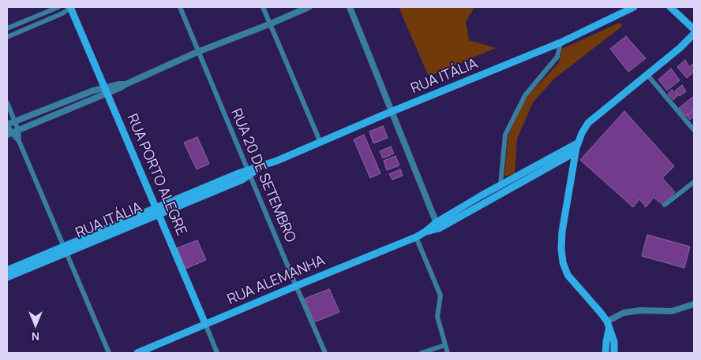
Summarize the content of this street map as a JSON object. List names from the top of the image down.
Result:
{
  "streets": {
    "main road": ["RUA ITÁLIA", "RUA PORTO ALEGRE", "RUA ALEMANHA"],
    "street": ["RUA 20 DE SETEMBRO"]
  },
  "crossings": [
    ["RUA ITÁLIA", "RUA PORTO ALEGRE"],
    ["RUA ITÁLIA", "RUA 20 DE SETEMBRO"],
    ["RUA PORTO ALEGRE", "RUA ALEMANHA"],
    ["RUA 20 DE SETEMBRO", "RUA ALEMANHA"]
  ],
  "north": "bottom"
}
